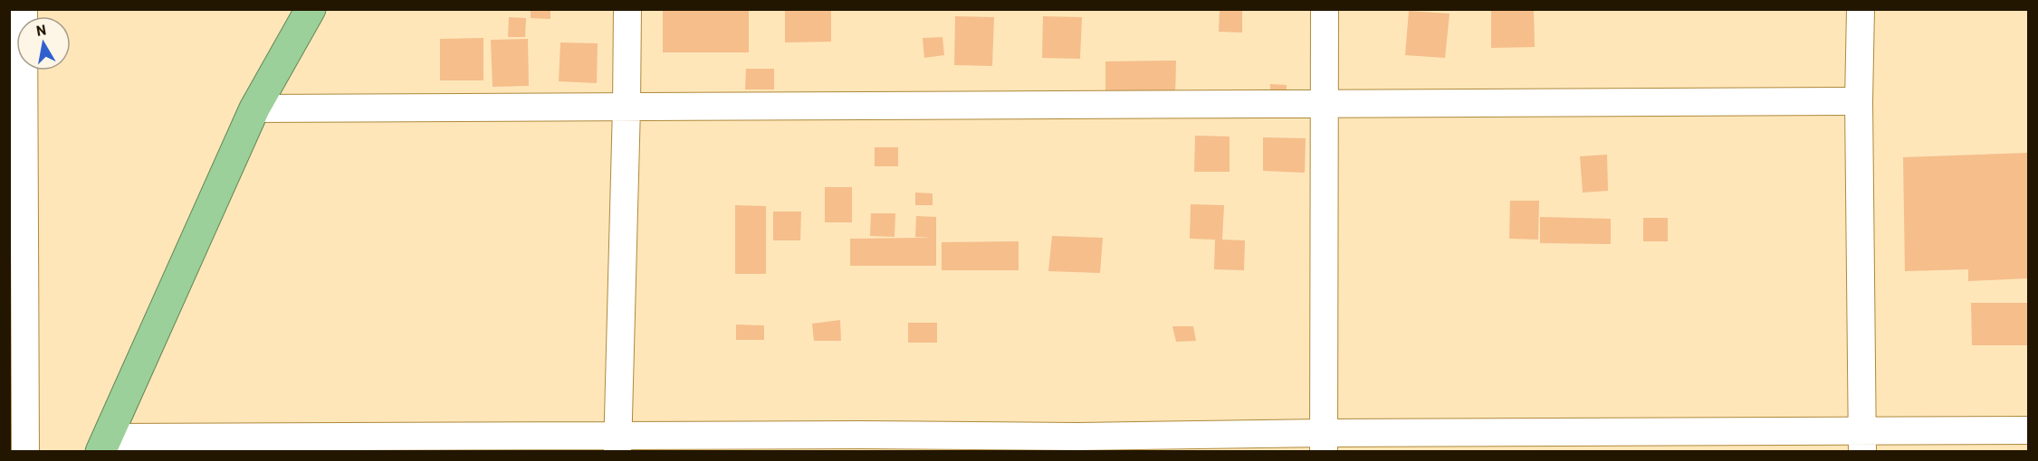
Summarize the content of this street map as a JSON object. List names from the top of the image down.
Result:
{
  "north": "top"
}
